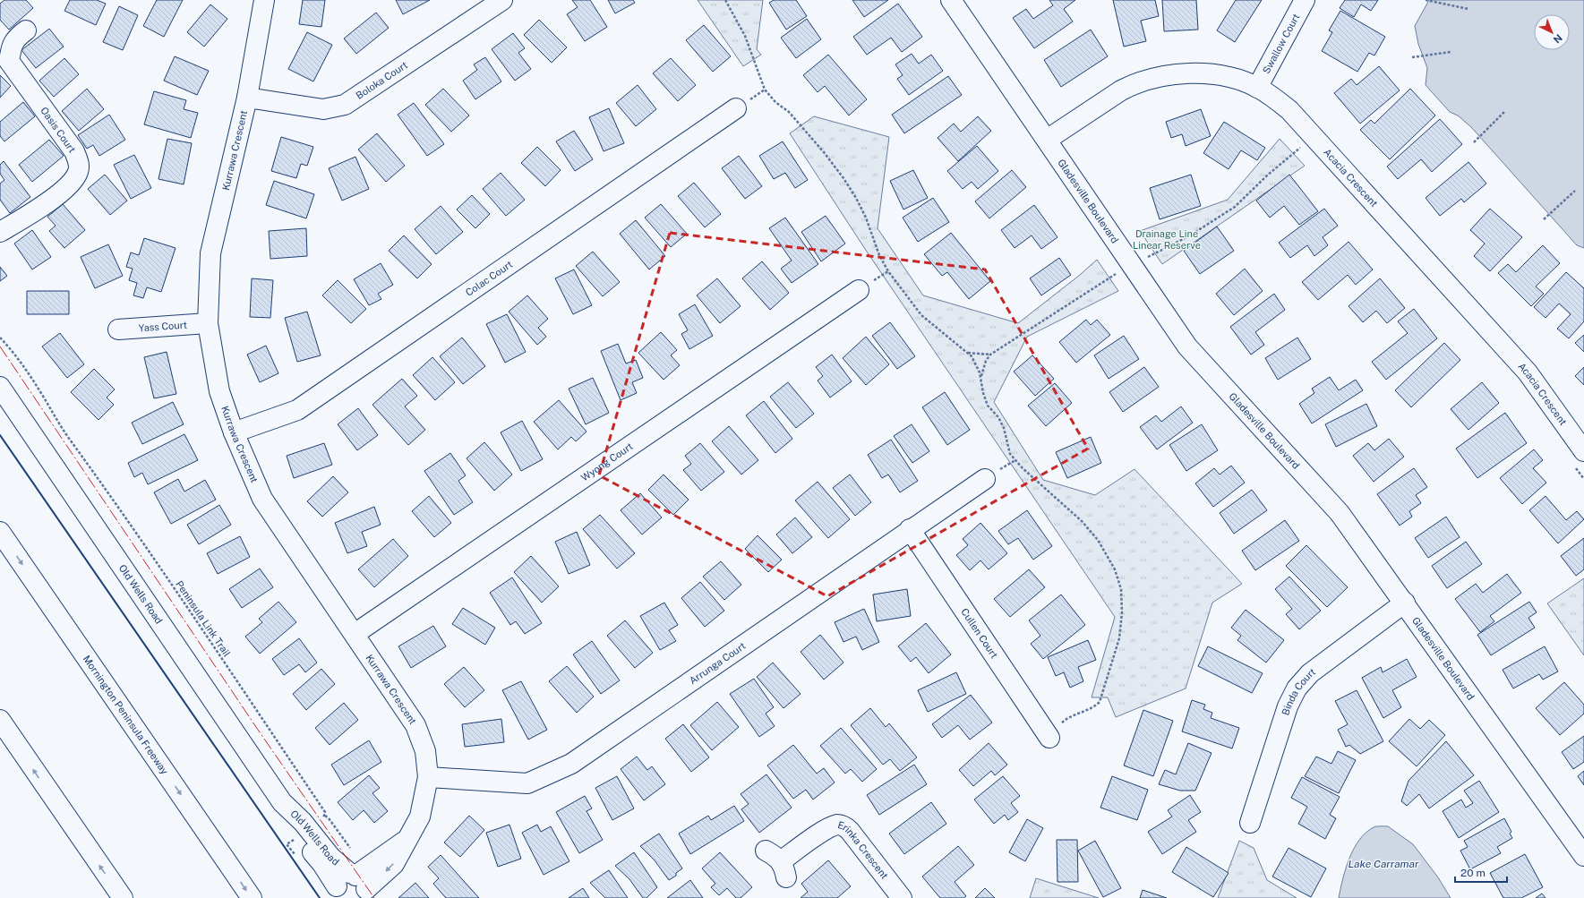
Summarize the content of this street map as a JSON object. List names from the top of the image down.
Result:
{
  "streets": {
    "main road": [
      "Swallow Court",
      "Boloka Court",
      "Oasis Court",
      "Kurrawa Crescent",
      "Acacia Crescent",
      "Gladesville Boulevard",
      "Colac Court",
      "Yass Court",
      "Wyong Court",
      "Old Wells Road",
      "Cullen Court",
      "Arrunga Court",
      "Binda Court",
      "Mornington Peninsula Freeway",
      "Erinka Crescent"
    ],
    "path": ["Peninsula Link Trail"]
  },
  "crossings": [
    ["Swallow Court", "Acacia Crescent"],
    ["Boloka Court", "Kurrawa Crescent"],
    ["Kurrawa Crescent", "Colac Court"],
    ["Kurrawa Crescent", "Yass Court"],
    ["Kurrawa Crescent", "Wyong Court"],
    ["Kurrawa Crescent", "Old Wells Road"],
    ["Kurrawa Crescent", "Arrunga Court"],
    ["Acacia Crescent", "Gladesville Boulevard"],
    ["Gladesville Boulevard", "Binda Court"],
    ["Old Wells Road", "Peninsula Link Trail"],
    ["Cullen Court", "Arrunga Court"]
  ],
  "water": ["Lake Carramar"],
  "parks": ["Drainage Line Linear Reserve"],
  "scale_bar": "20 m",
  "north": "bottom right"
}
